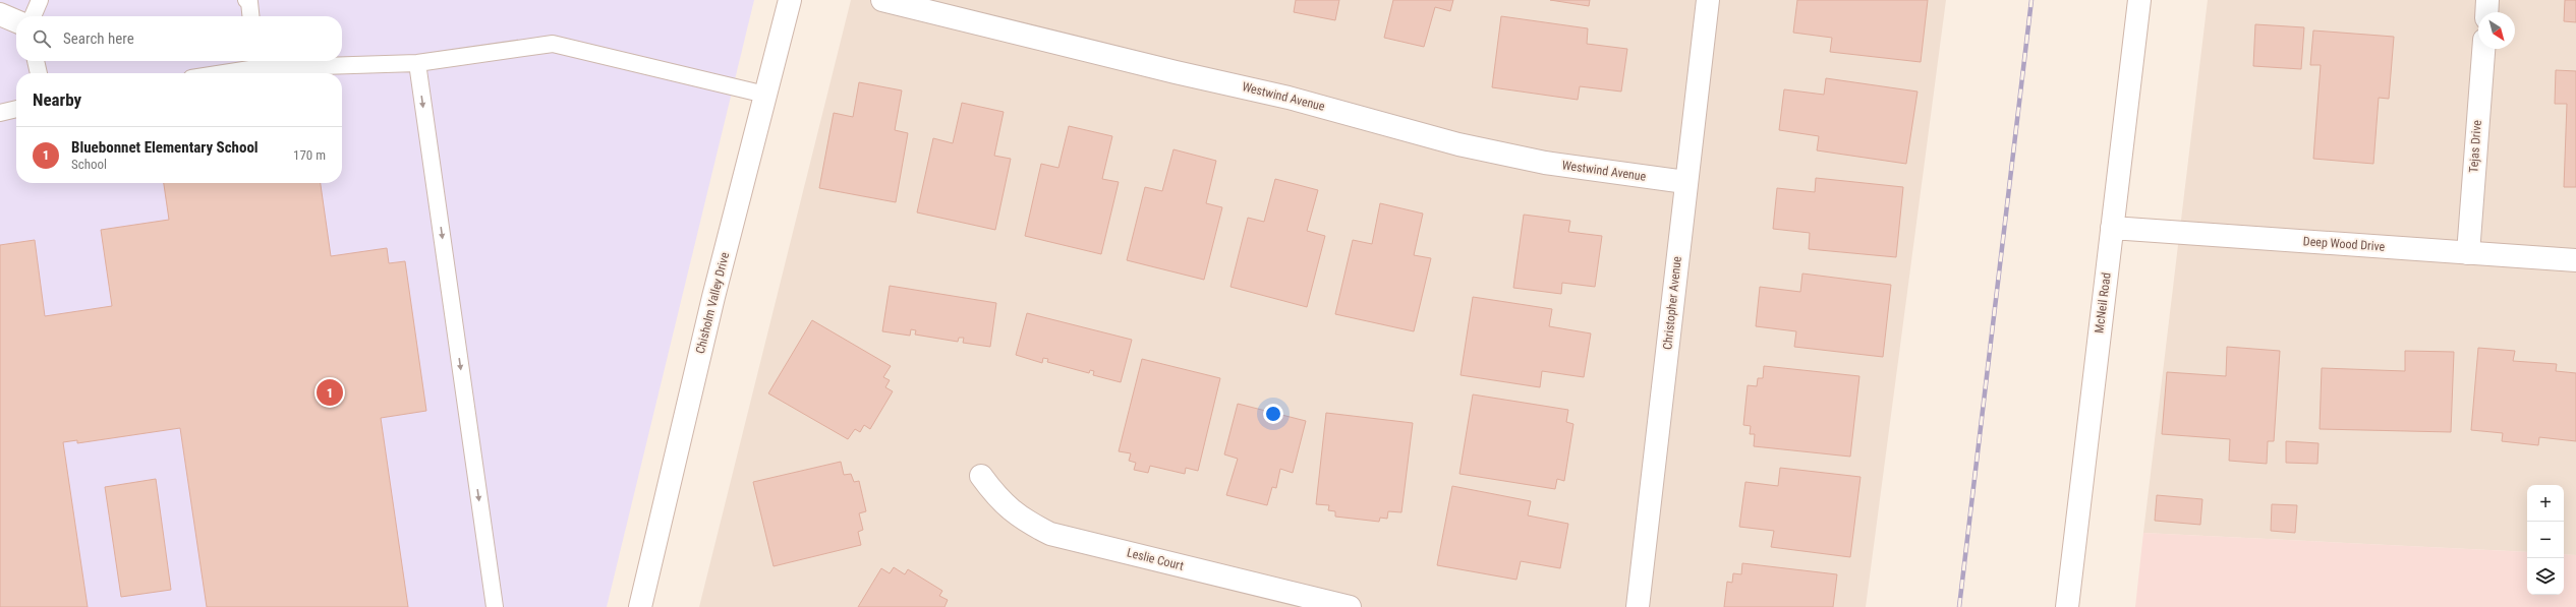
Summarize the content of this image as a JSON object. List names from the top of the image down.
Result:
{
  "streets": {
    "street": [
      "Westwind Avenue",
      "Tejas Drive",
      "Deep Wood Drive",
      "Chisholm Valley Drive",
      "Christopher Avenue",
      "McNeil Road",
      "Leslie Court"
    ]
  },
  "crossings": [
    ["Westwind Avenue", "Christopher Avenue"],
    ["Tejas Drive", "Deep Wood Drive"],
    ["Deep Wood Drive", "McNeil Road"]
  ],
  "north": "bottom right",
  "page": {
    "search": "Search here",
    "heading": "Nearby",
    "list": [
      {
        "mark": "1",
        "name": "Bluebonnet Elementary School",
        "note": "School",
        "value": "170 m"
      }
    ],
    "pins": "1",
    "map_buttons": ["+", "−"]
  }
}
